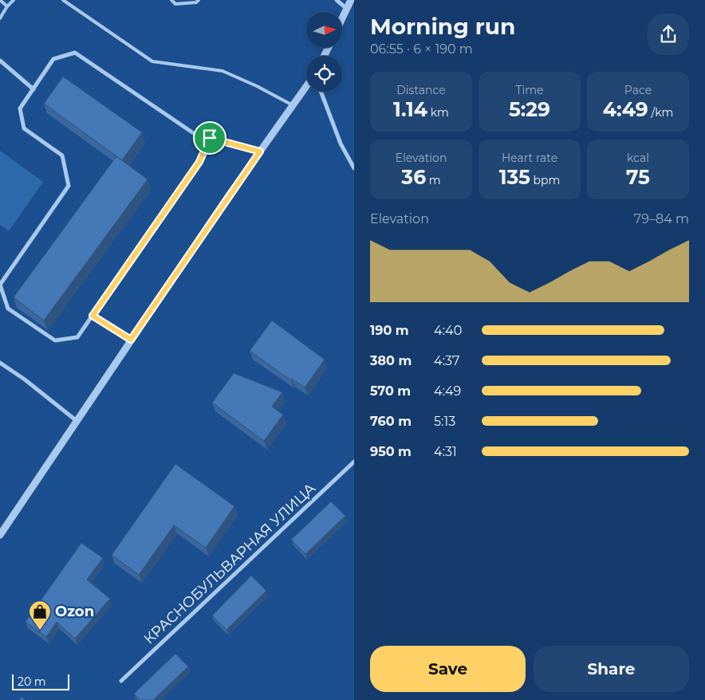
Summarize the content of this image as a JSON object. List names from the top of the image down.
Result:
{
  "streets": {
    "street": ["КРАСНОБУЛЬВАРНАЯ УЛИЦА"]
  },
  "places": {
    "shop": ["Ozon"]
  },
  "scale_bar": "20 m",
  "north": "right",
  "page": {
    "heading": ["Morning run", "06:55 · 6 × 190 m"],
    "stats": [
      ["Distance", "1.14 km"],
      ["Time", "5:29"],
      ["Pace", "4:49 /km"],
      ["Elevation", "36 m"],
      ["Heart rate", "135 bpm"],
      ["kcal", "75"]
    ],
    "chart": ["Elevation", "79–84 m"],
    "list": [
      {
        "name": "190 m",
        "note": "4:40"
      },
      {
        "name": "380 m",
        "note": "4:37"
      },
      {
        "name": "570 m",
        "note": "4:49"
      },
      {
        "name": "760 m",
        "note": "5:13"
      },
      {
        "name": "950 m",
        "note": "4:31"
      }
    ],
    "buttons": ["Save", "Share"],
    "scale": "20 m"
  }
}
